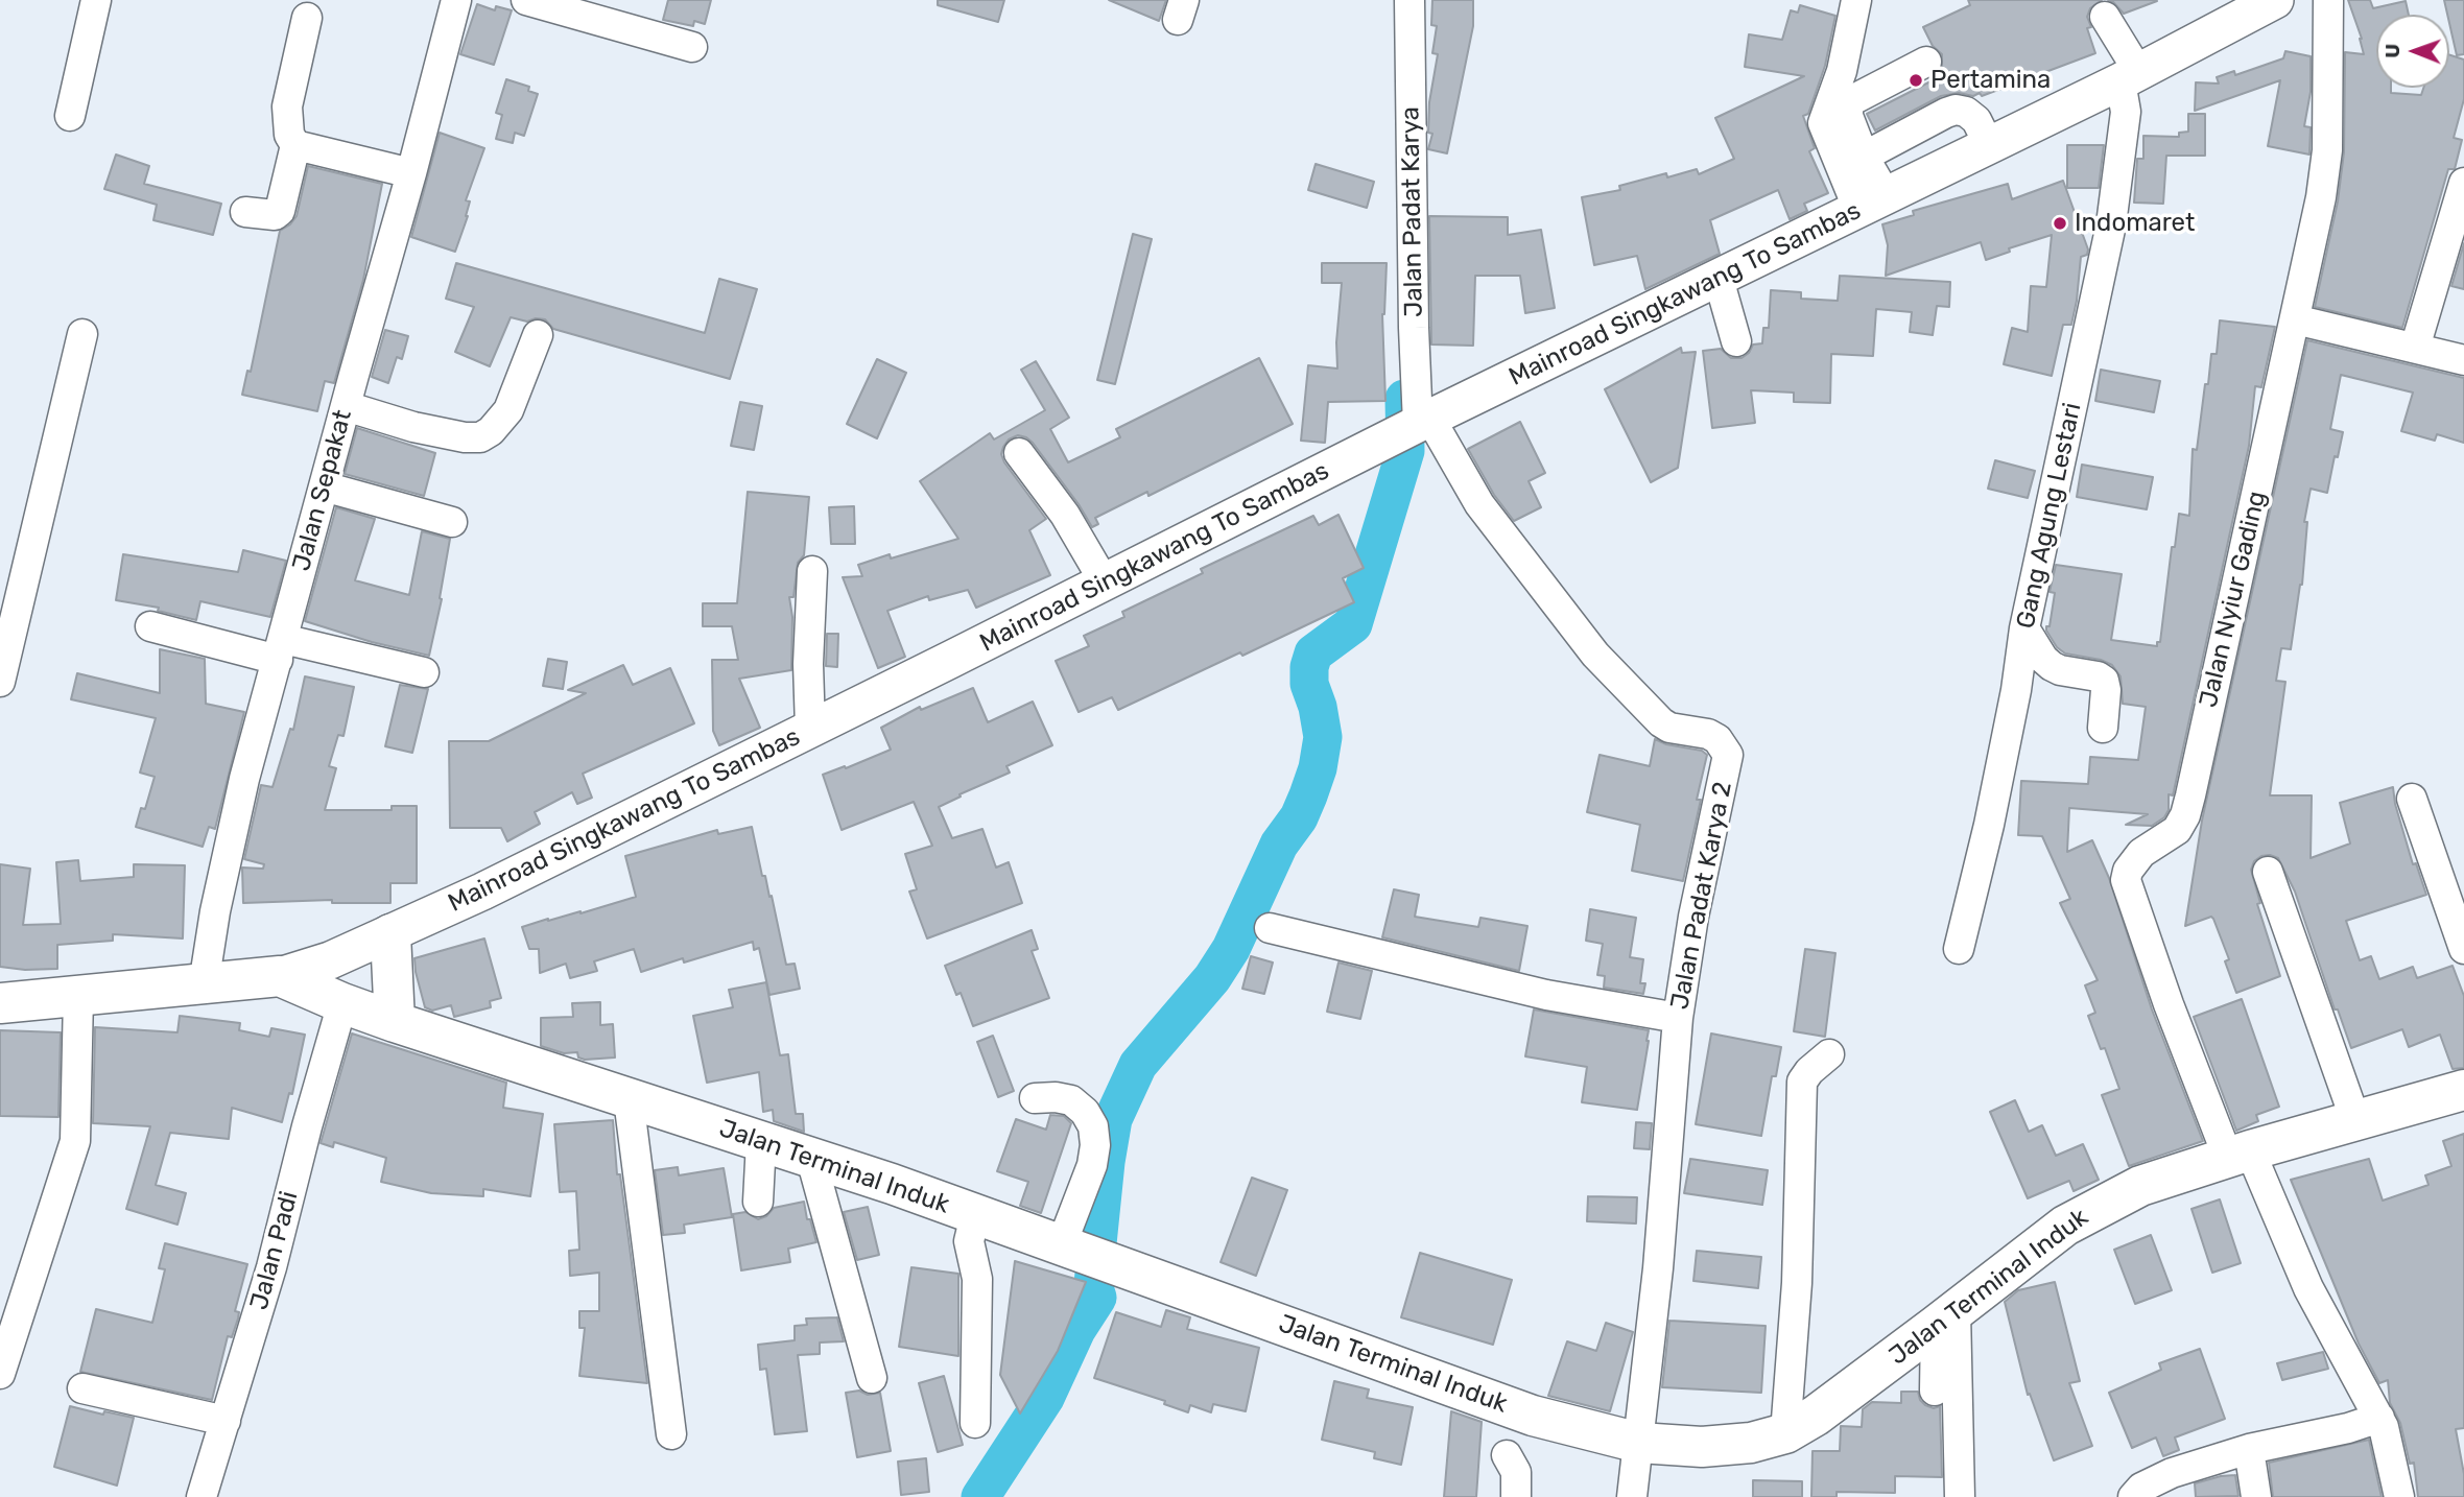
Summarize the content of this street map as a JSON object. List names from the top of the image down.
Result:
{
  "streets": {
    "highway": ["Mainroad Singkawang To Sambas", "Jalan Terminal Induk"],
    "street": [
      "Jalan Padat Karya",
      "Jalan Sepakat",
      "Gang Agung Lestari",
      "Jalan Nyiur Gading",
      "Jalan Padat Karya 2",
      "Jalan Padi"
    ]
  },
  "crossings": [
    ["Jalan Padat Karya", "Mainroad Singkawang To Sambas"],
    ["Jalan Padat Karya", "Jalan Padat Karya 2"],
    ["Mainroad Singkawang To Sambas", "Jalan Sepakat"],
    ["Mainroad Singkawang To Sambas", "Gang Agung Lestari"],
    ["Mainroad Singkawang To Sambas", "Jalan Padat Karya 2"],
    ["Mainroad Singkawang To Sambas", "Jalan Terminal Induk"],
    ["Jalan Nyiur Gading", "Jalan Terminal Induk"],
    ["Jalan Padat Karya 2", "Jalan Terminal Induk"],
    ["Jalan Terminal Induk", "Jalan Padi"]
  ],
  "places": ["Pertamina", "Indomaret"],
  "north": "left"
}
